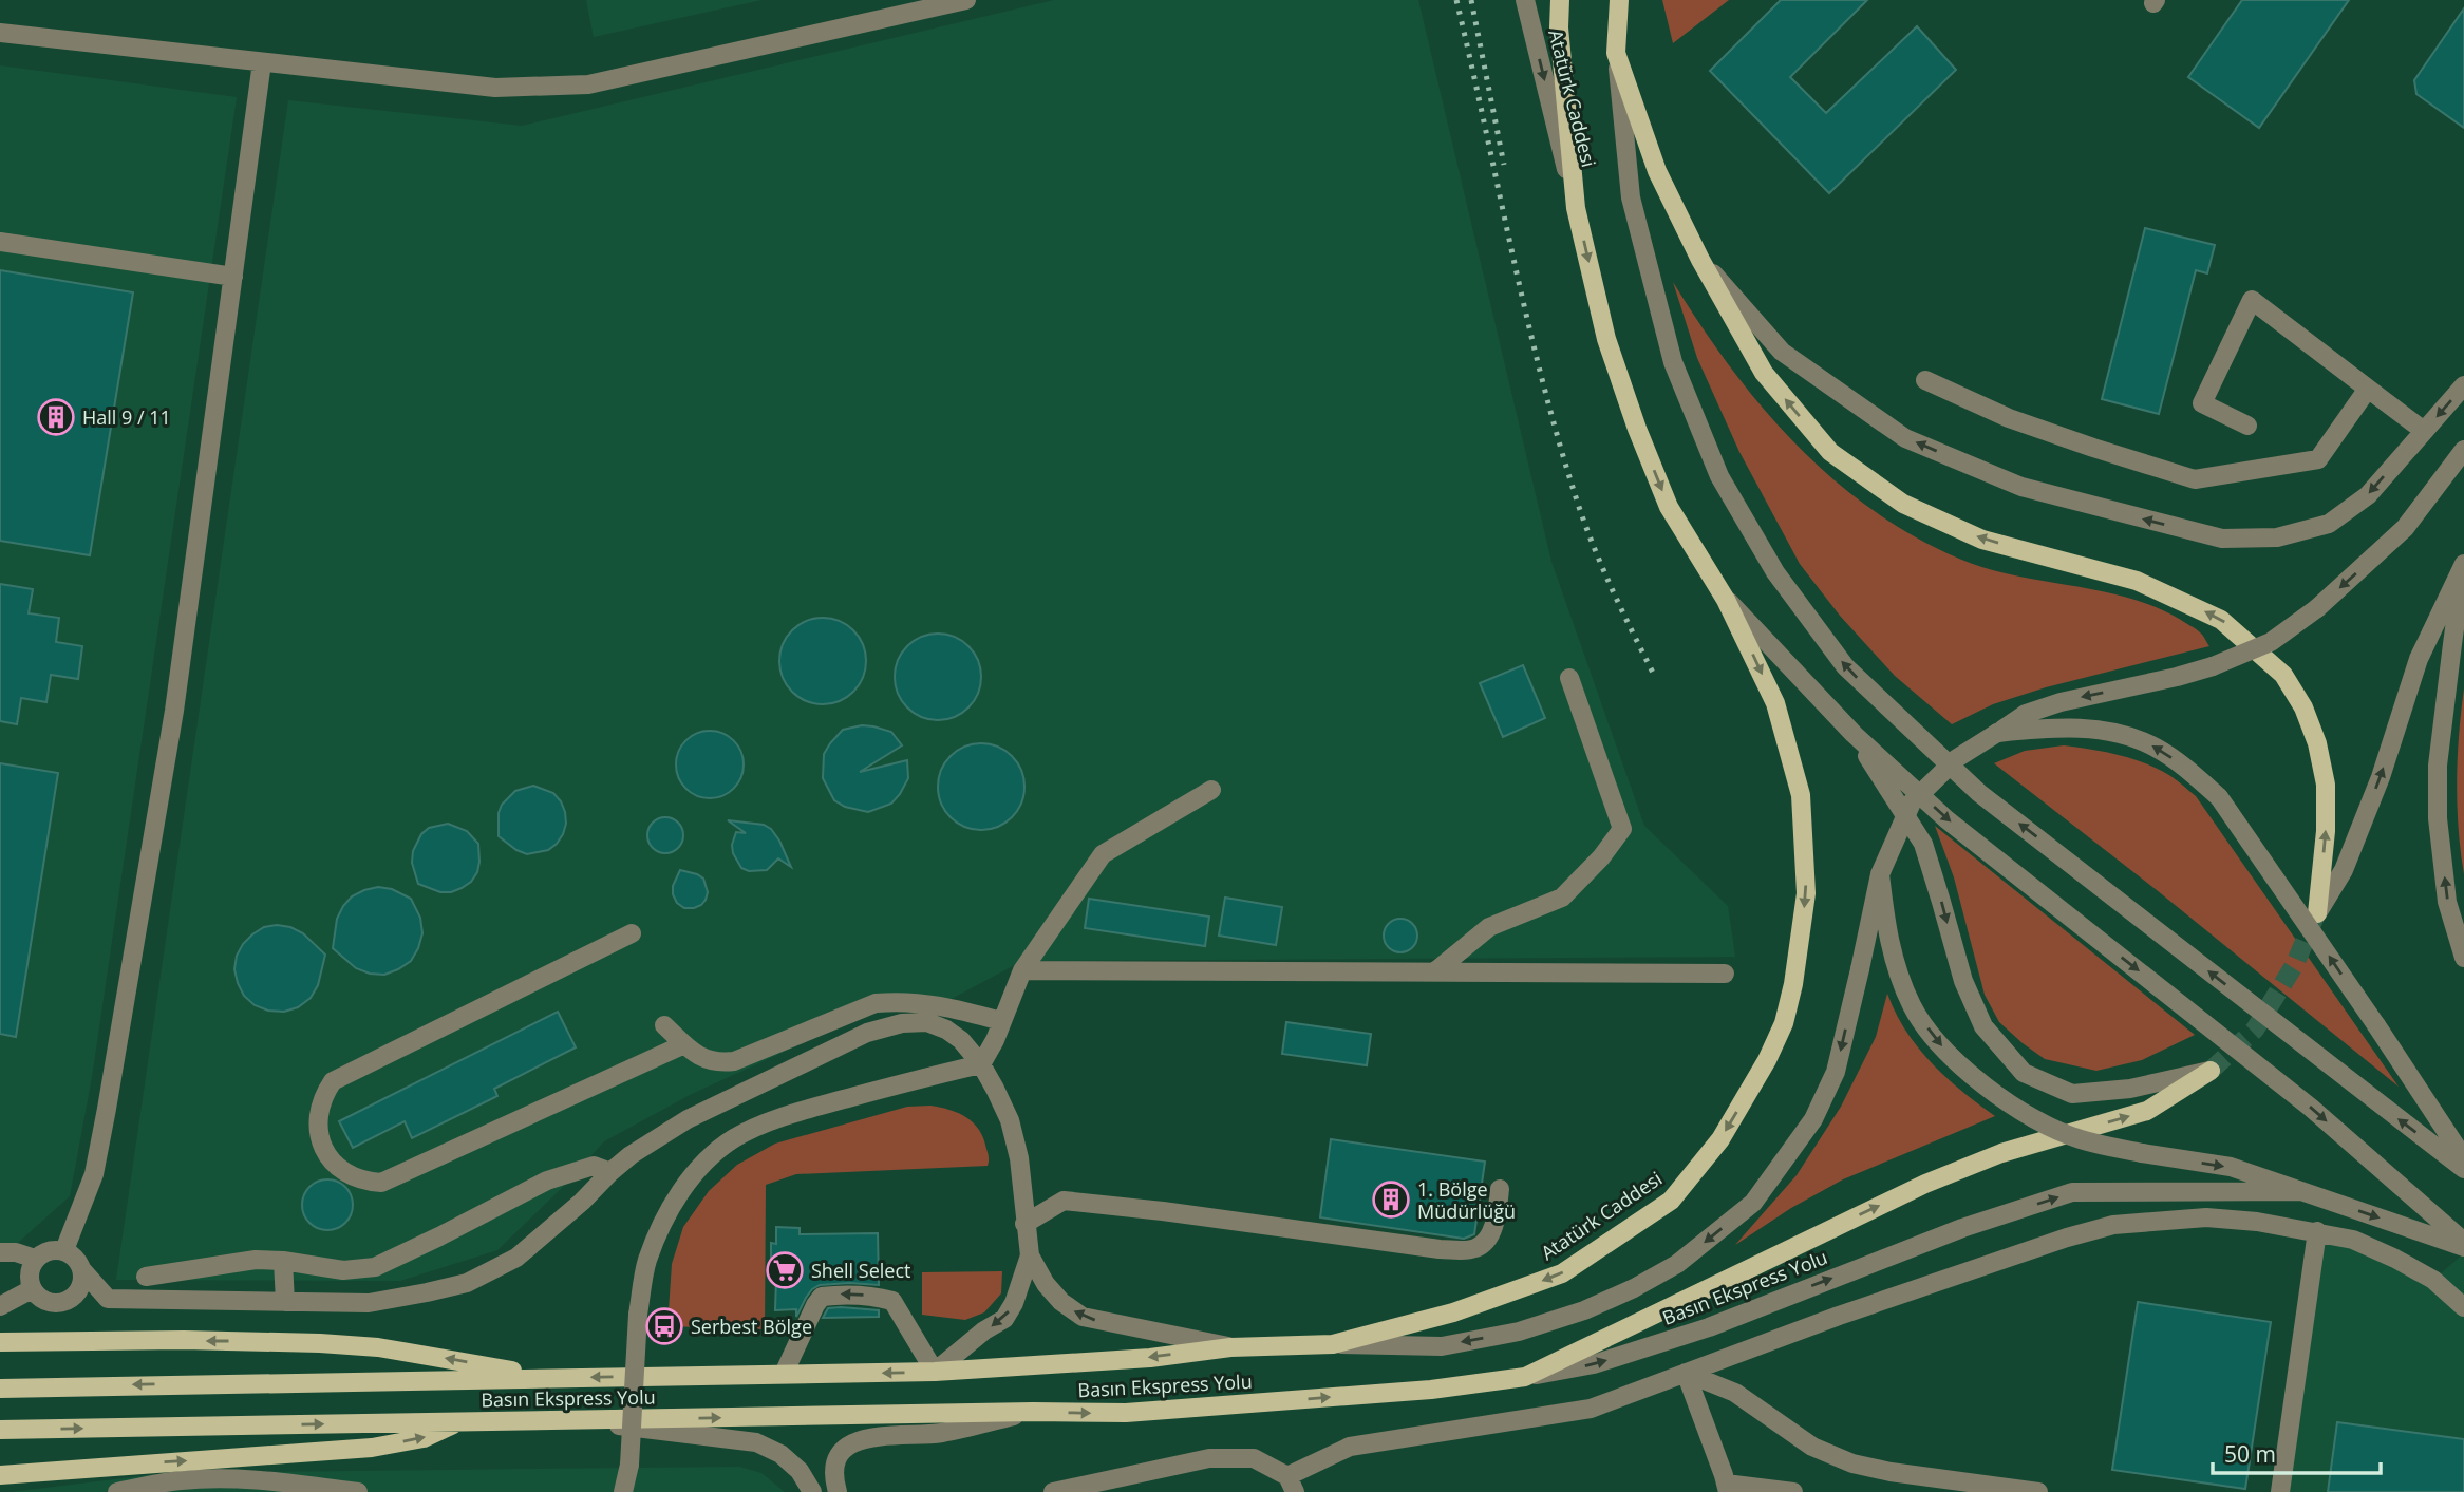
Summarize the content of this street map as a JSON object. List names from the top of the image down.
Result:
{
  "streets": {
    "main road": ["Atatürk Caddesi", "Basın Ekspress Yolu"]
  },
  "crossings": [
    ["Atatürk Caddesi", "Basın Ekspress Yolu"]
  ],
  "one_way": ["Atatürk Caddesi"],
  "places": {
    "building": ["Hall 9 / 11", "1. Bölge Müdürlüğü"],
    "supermarket": ["Shell Select"],
    "bus stop": ["Serbest Bölge"]
  },
  "scale_bar": "50 m"
}
